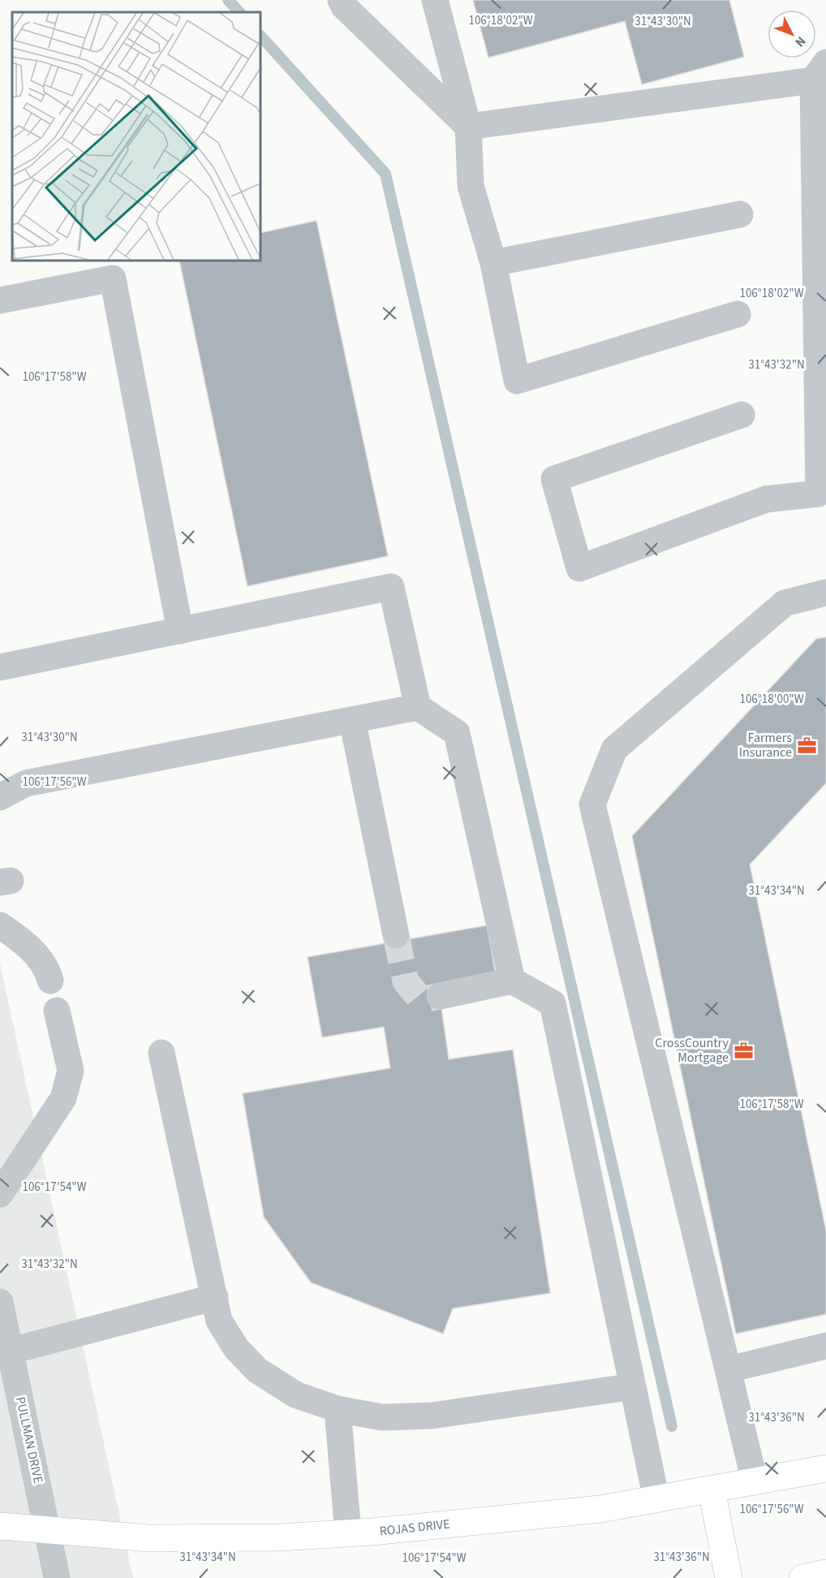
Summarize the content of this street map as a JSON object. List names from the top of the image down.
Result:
{
  "streets": {
    "main road": ["ROJAS DRIVE"],
    "street": ["PULLMAN DRIVE"]
  },
  "crossings": [
    ["PULLMAN DRIVE", "ROJAS DRIVE"]
  ],
  "places": {
    "office": ["Farmers Insurance", "CrossCountry Mortgage"]
  },
  "north": "bottom right",
  "coordinates": [
    "106°18'02\"W",
    "31°43'30\"N",
    "31°43'32\"N",
    "106°17'58\"W",
    "106°18'00\"W",
    "106°17'56\"W",
    "31°43'34\"N",
    "106°17'54\"W",
    "31°43'36\"N"
  ]
}
